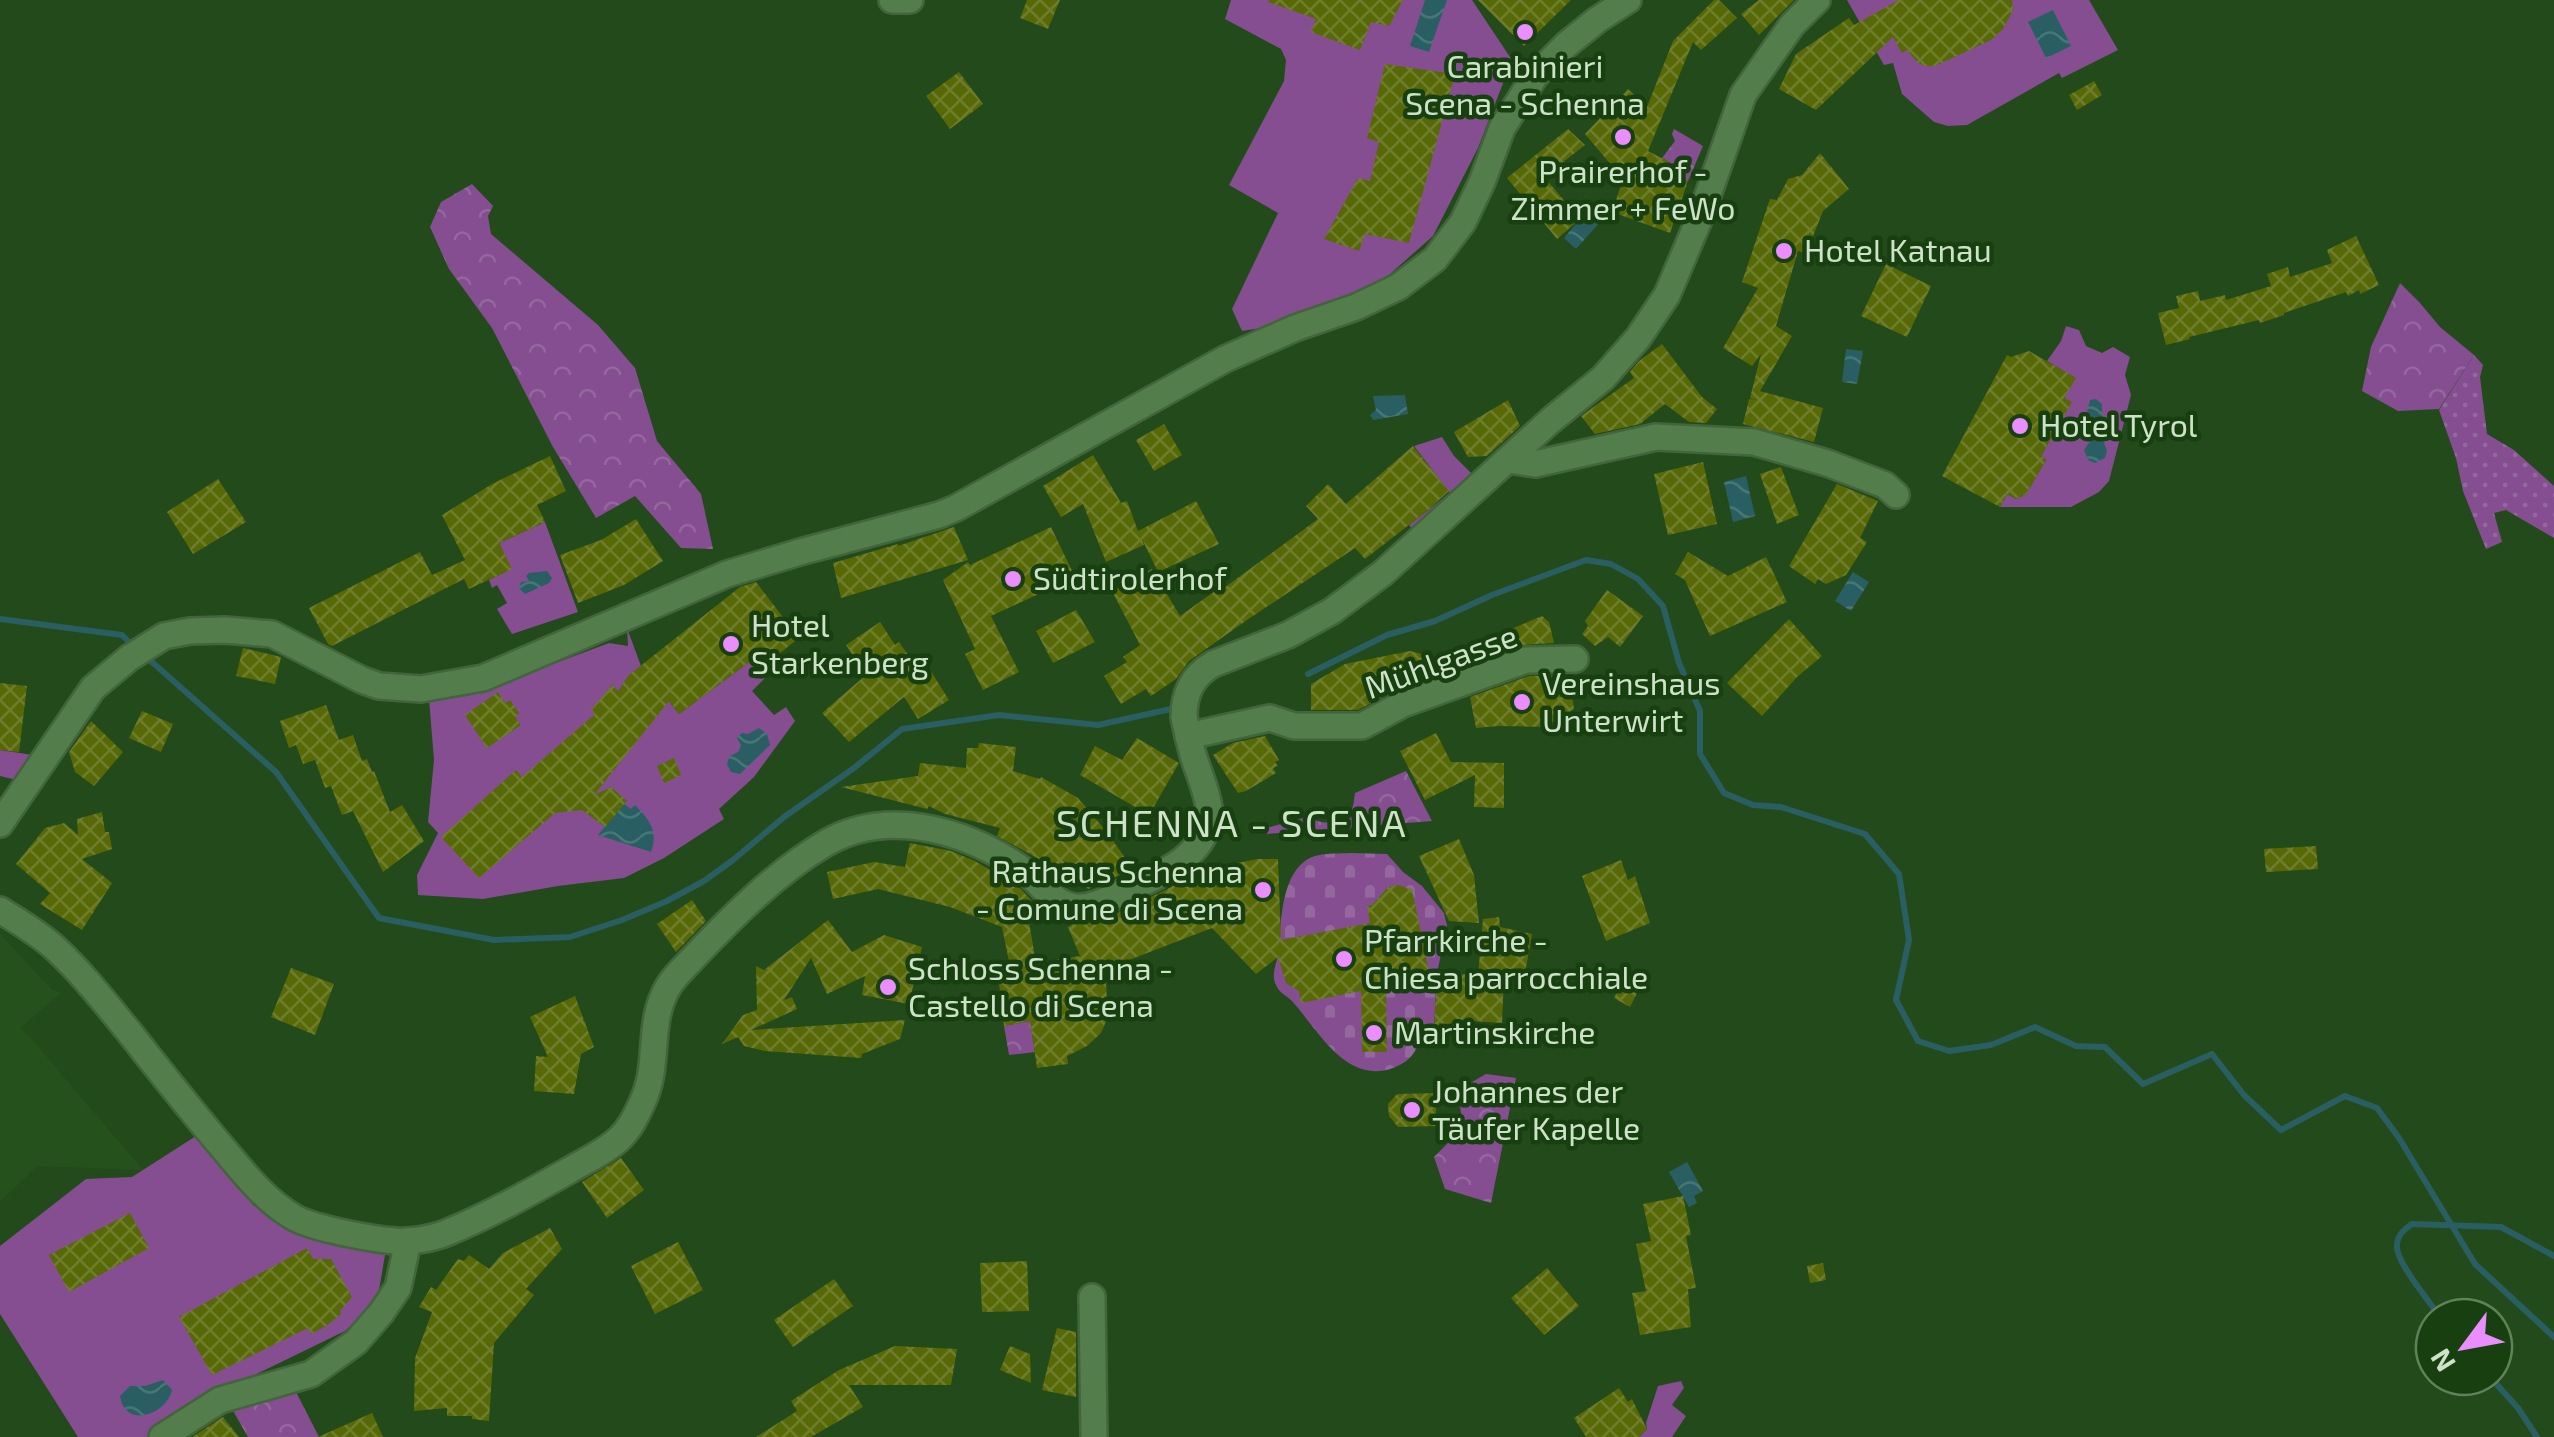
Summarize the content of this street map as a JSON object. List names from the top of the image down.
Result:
{
  "streets": {
    "street": ["Mühlgasse"]
  },
  "districts": ["SCHENNA - SCENA"],
  "places": [
    "Carabinieri Scena - Schenna",
    "Prairerhof - Zimmer + FeWo",
    "Hotel Katnau",
    "Hotel Tyrol",
    "Südtirolerhof",
    "Hotel Starkenberg",
    "Vereinshaus Unterwirt",
    "Rathaus Schenna - Comune di Scena",
    "Pfarrkirche - Chiesa parrocchiale",
    "Schloss Schenna - Castello di Scena",
    "Martinskirche",
    "Johannes der Täufer Kapelle"
  ],
  "north": "bottom left"
}
